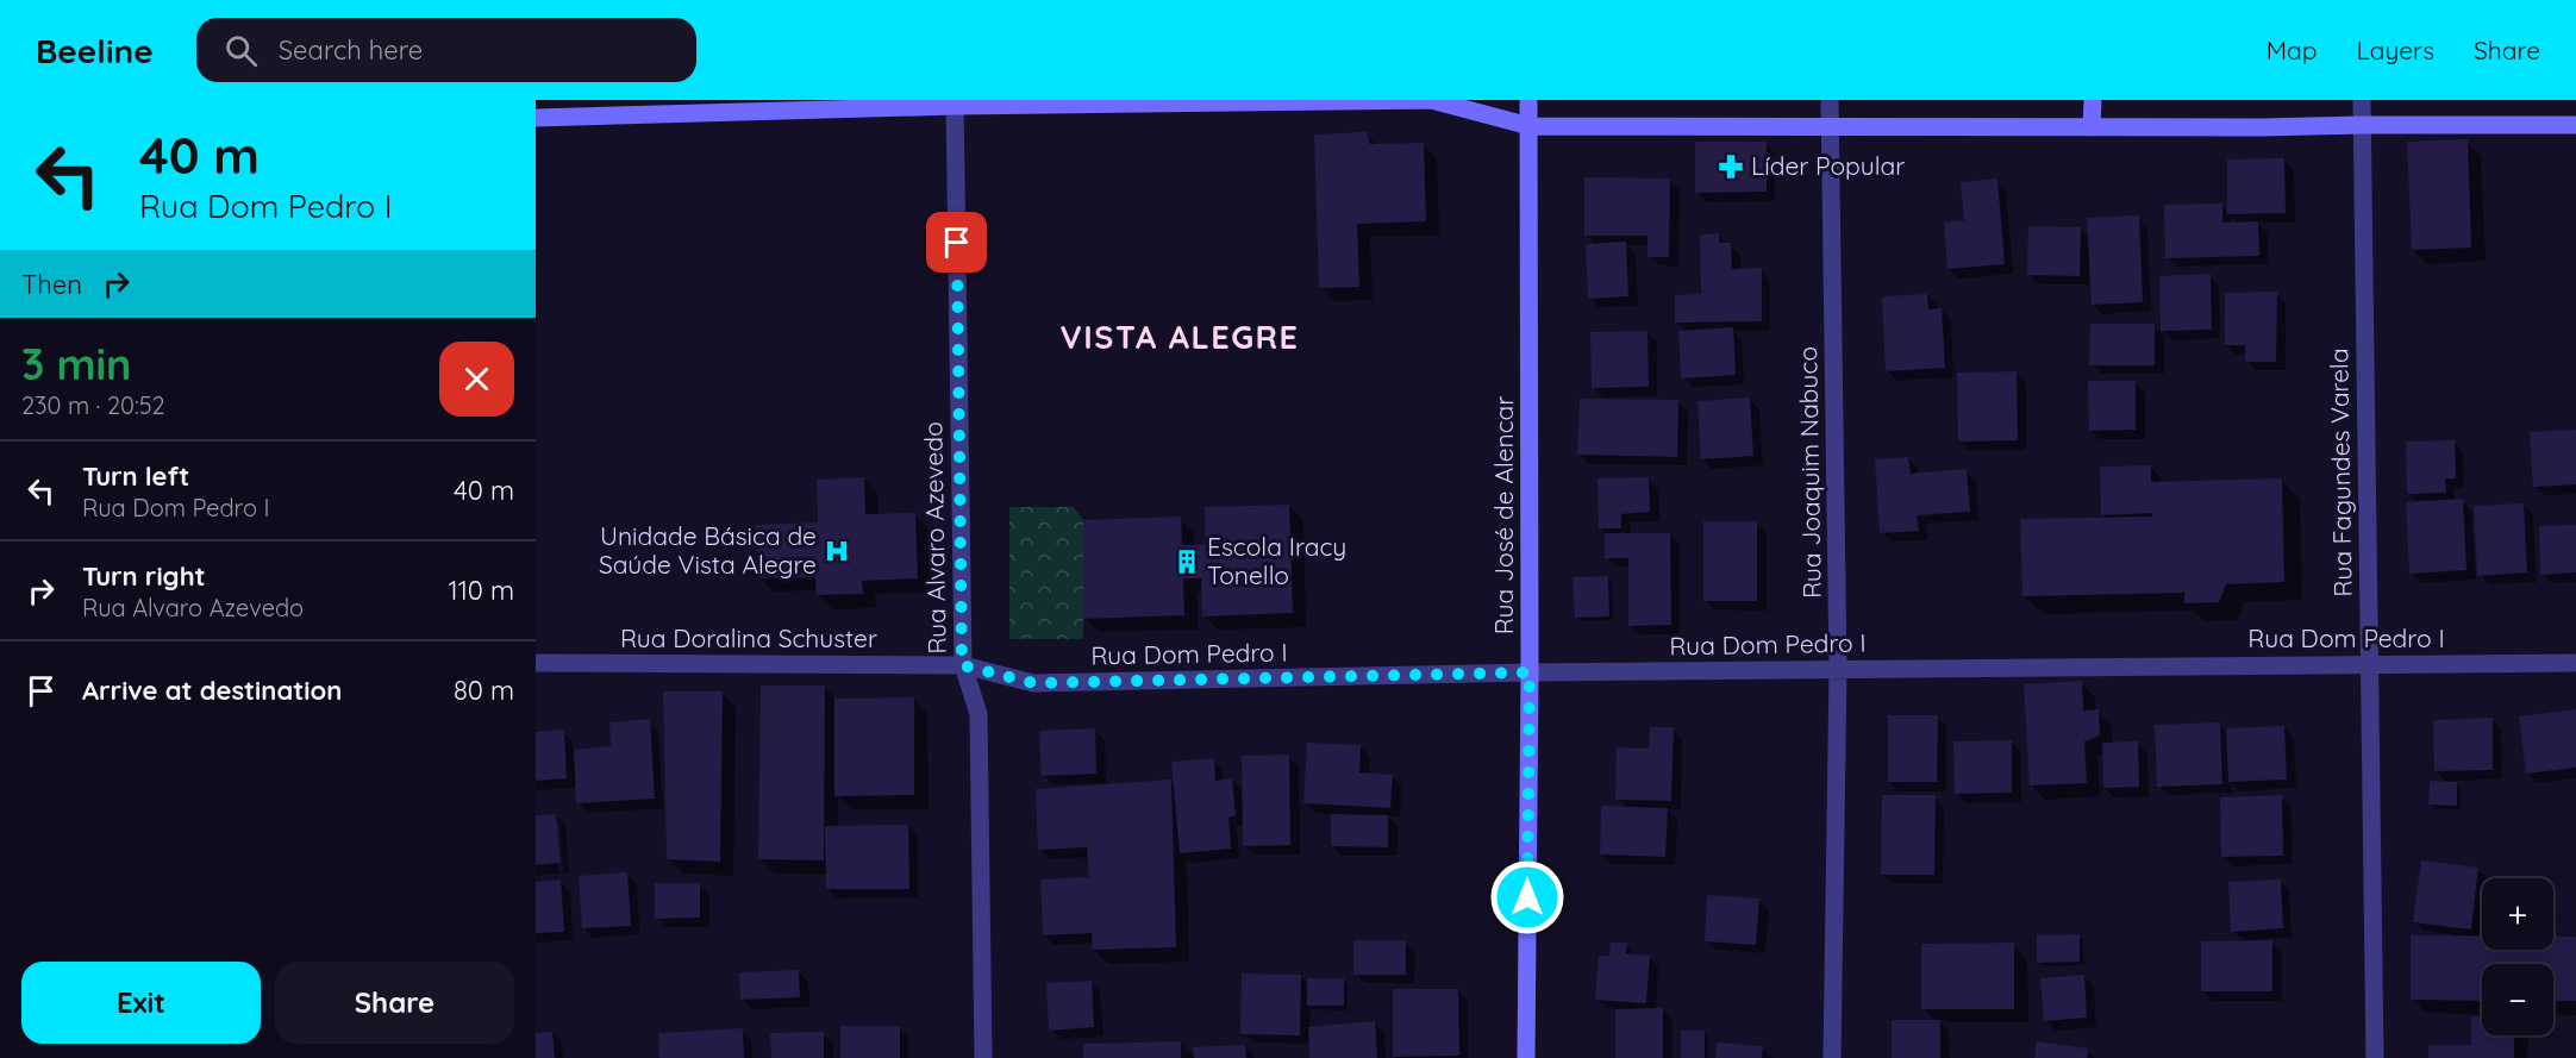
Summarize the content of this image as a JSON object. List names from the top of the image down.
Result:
{
  "streets": {
    "street": [
      "Rua Joaquim Nabuco",
      "Rua Fagundes Varela",
      "Rua José de Alencar",
      "Rua Alvaro Azevedo",
      "Rua Doralina Schuster",
      "Rua Dom Pedro I"
    ]
  },
  "crossings": [
    ["Rua Joaquim Nabuco", "Rua Dom Pedro I"],
    ["Rua Fagundes Varela", "Rua Dom Pedro I"],
    ["Rua José de Alencar", "Rua Dom Pedro I"],
    ["Rua Alvaro Azevedo", "Rua Doralina Schuster"],
    ["Rua Alvaro Azevedo", "Rua Dom Pedro I"],
    ["Rua Doralina Schuster", "Rua Dom Pedro I"]
  ],
  "districts": ["VISTA ALEGRE"],
  "places": {
    "pharmacy": ["Líder Popular"],
    "hospital": ["Unidade Básica de Saúde Vista Alegre"],
    "building": ["Escola Iracy Tonello"]
  },
  "page": {
    "header": "Beeline",
    "search": "Search here",
    "nav": ["Map", "Layers", "Share"],
    "turn": ["40 m", "Rua Dom Pedro I"],
    "then": "Then",
    "heading": ["3 min", "230 m · 20:52"],
    "list": [
      {
        "name": "Turn left",
        "note": "Rua Dom Pedro I",
        "value": "40 m"
      },
      {
        "name": "Turn right",
        "note": "Rua Alvaro Azevedo",
        "value": "110 m"
      },
      {
        "name": "Arrive at destination",
        "value": "80 m"
      }
    ],
    "map_buttons": ["+", "−"],
    "buttons": ["Exit", "Share"]
  }
}
